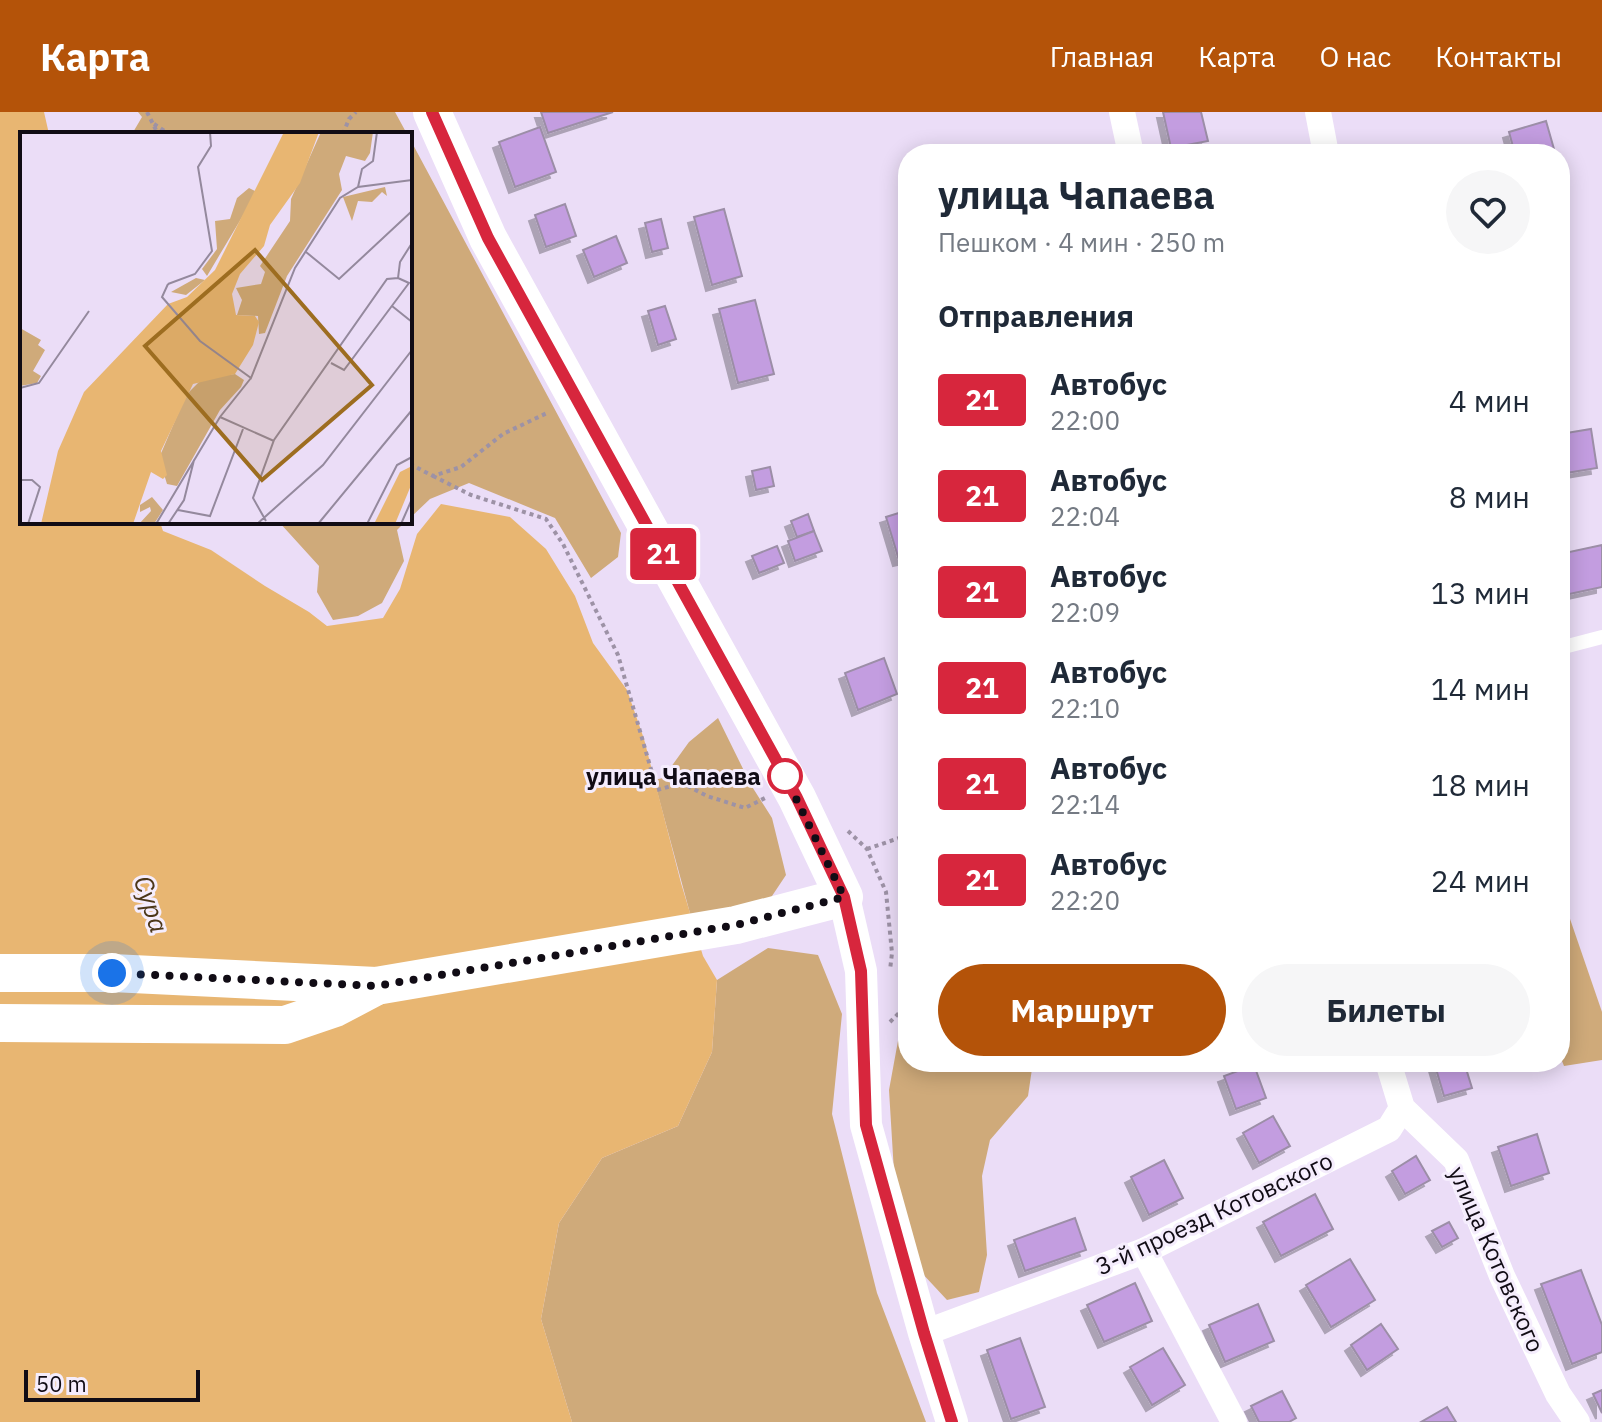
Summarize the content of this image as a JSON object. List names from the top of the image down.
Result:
{
  "streets": {
    "street": ["3-й проезд Котовского", "улица Котовского"]
  },
  "crossings": [
    ["3-й проезд Котовского", "улица Котовского"]
  ],
  "water": ["Сура"],
  "places": ["улица Чапаева"],
  "lines": ["bus line 21"],
  "scale_bar": "50 m",
  "page": {
    "header": "Карта",
    "nav": [
      "Главная",
      "Карта",
      "О нас",
      "Контакты"
    ],
    "on_map": "21",
    "heading": [
      ["улица Чапаева", "Пешком · 4 мин · 250 m"],
      "Отправления"
    ],
    "list": [
      {
        "mark": "21",
        "name": "Автобус",
        "note": "22:00",
        "value": "4 мин"
      },
      {
        "mark": "21",
        "name": "Автобус",
        "note": "22:04",
        "value": "8 мин"
      },
      {
        "mark": "21",
        "name": "Автобус",
        "note": "22:09",
        "value": "13 мин"
      },
      {
        "mark": "21",
        "name": "Автобус",
        "note": "22:10",
        "value": "14 мин"
      },
      {
        "mark": "21",
        "name": "Автобус",
        "note": "22:14",
        "value": "18 мин"
      },
      {
        "mark": "21",
        "name": "Автобус",
        "note": "22:20",
        "value": "24 мин"
      }
    ],
    "buttons": ["Маршрут", "Билеты"],
    "scale": "50 m"
  }
}
